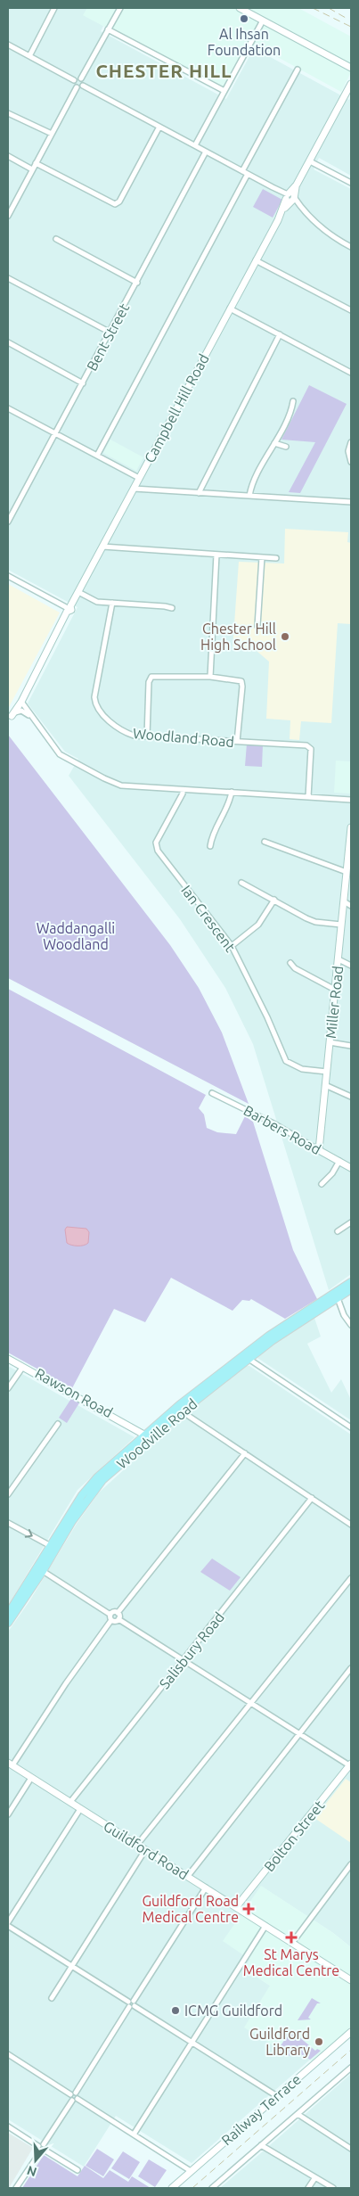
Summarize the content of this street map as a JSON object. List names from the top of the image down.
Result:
{
  "streets": {
    "main road": ["Woodville Road"],
    "street": [
      "Bent Street",
      "Campbell Hill Road",
      "Woodland Road",
      "Ian Crescent",
      "Miller Road",
      "Barbers Road",
      "Rawson Road",
      "Salisbury Road",
      "Bolton Street",
      "Guildford Road",
      "Railway Terrace"
    ]
  },
  "crossings": [
    ["Ian Crescent", "Miller Road"],
    ["Miller Road", "Barbers Road"],
    ["Rawson Road", "Woodville Road"],
    ["Salisbury Road", "Guildford Road"],
    ["Bolton Street", "Guildford Road"]
  ],
  "districts": ["CHESTER HILL"],
  "parks": ["Waddangalli Woodland"],
  "places": {
    "other": [
      "Al Ihsan Foundation",
      "Chester Hill High School",
      "ICMG Guildford",
      "Guildford Library"
    ],
    "health": ["Guildford Road Medical Centre", "St Marys Medical Centre"]
  },
  "north": "bottom"
}
